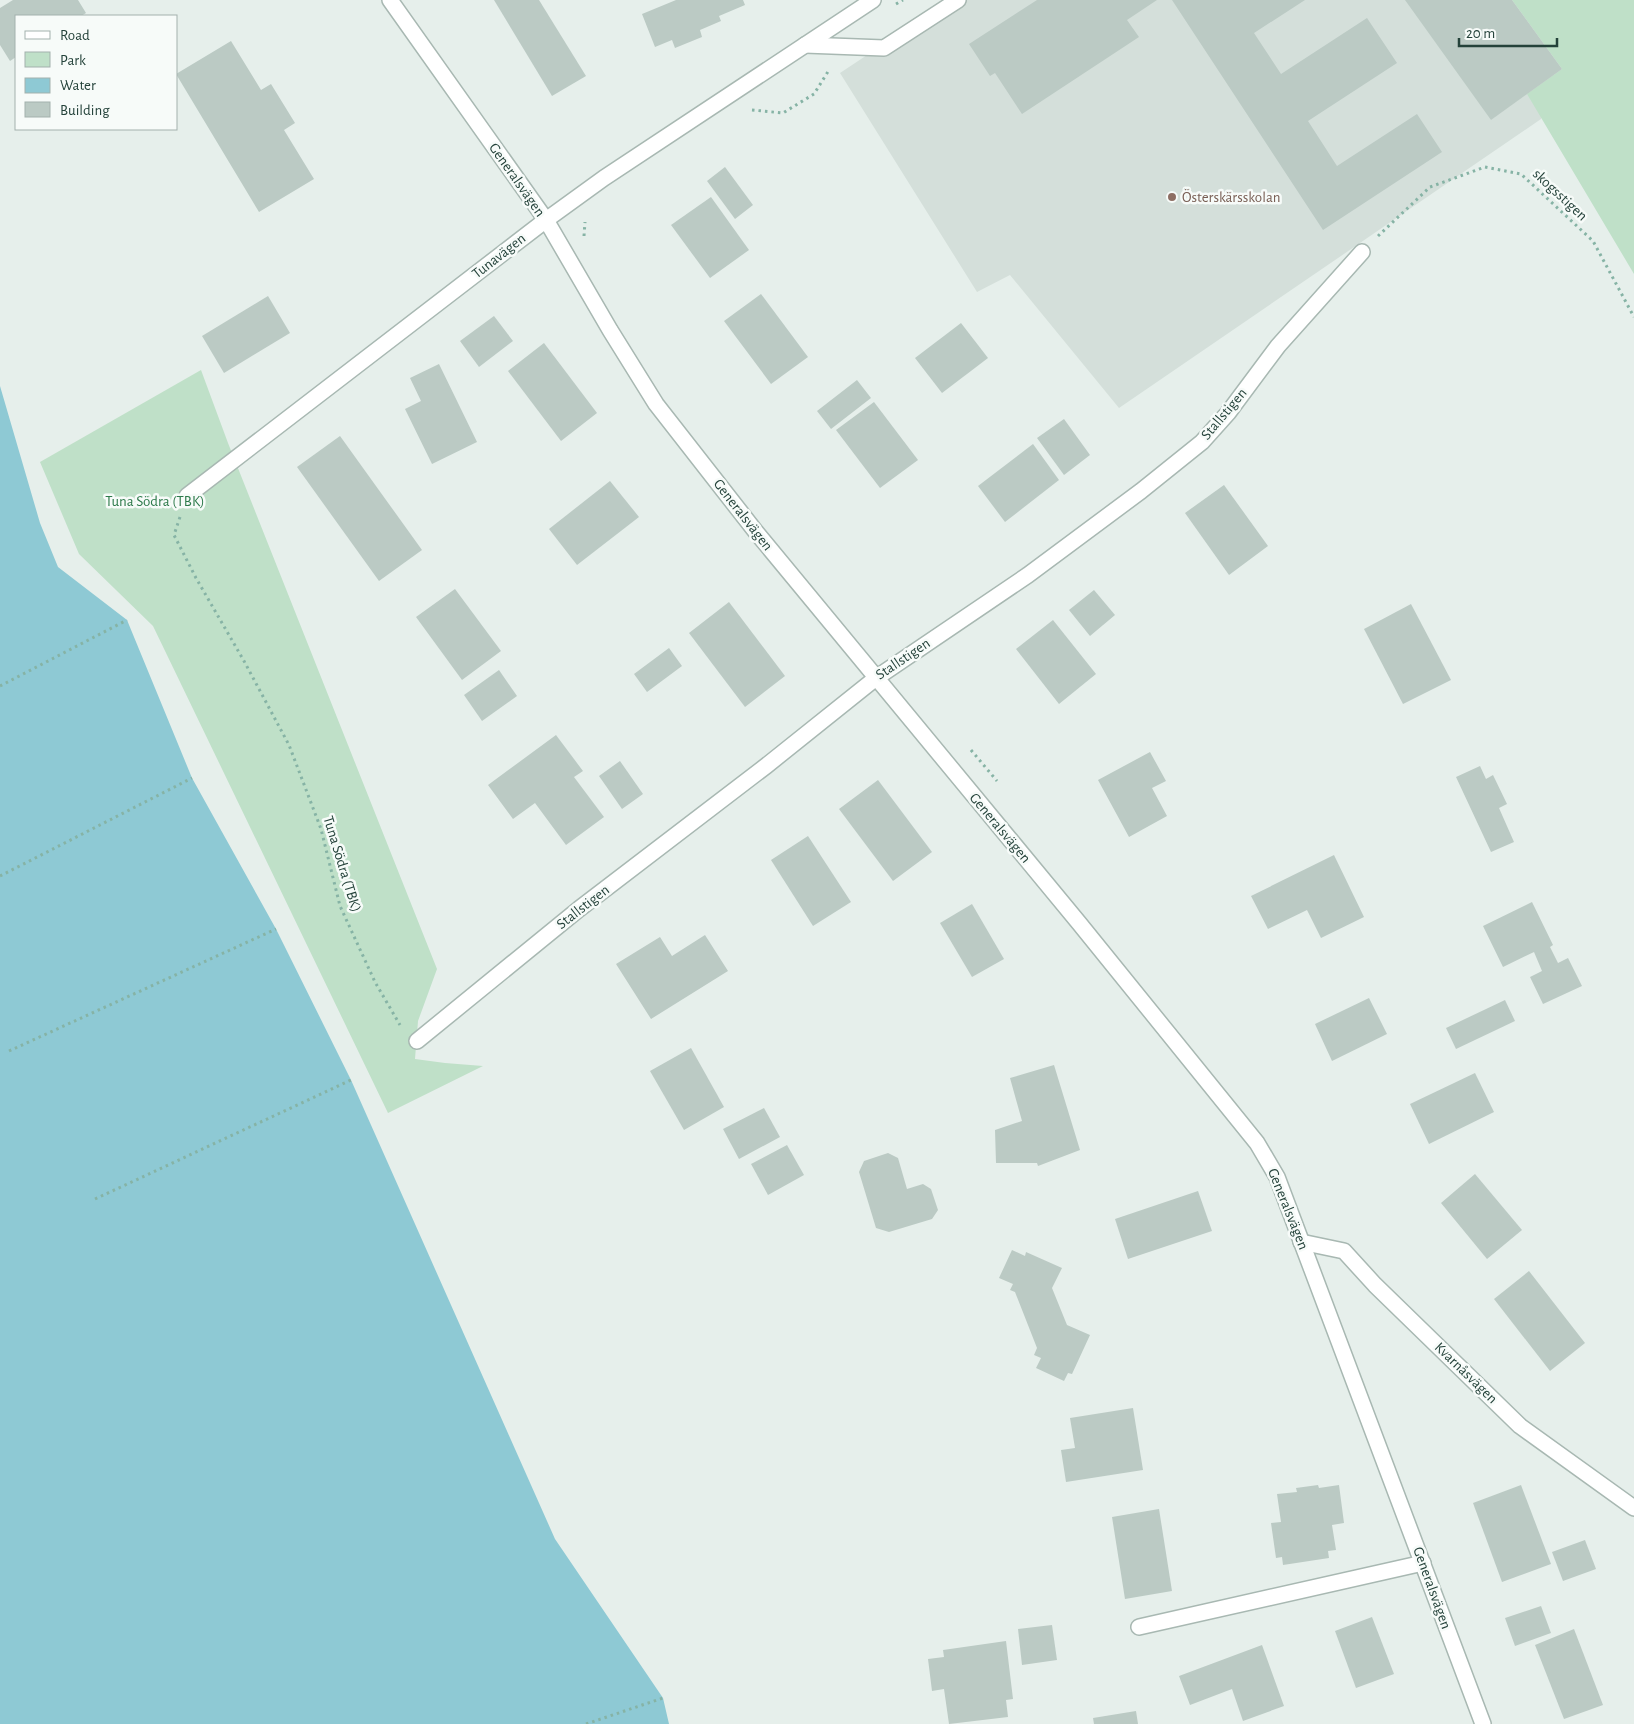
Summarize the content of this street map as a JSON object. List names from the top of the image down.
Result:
{
  "streets": {
    "street": [
      "Generalsvägen",
      "Tunavägen",
      "Stallstigen",
      "Kvarnåsvägen"
    ],
    "path": ["skogsstigen", "Tuna Södra (TBK)"]
  },
  "crossings": [
    ["Generalsvägen", "Tunavägen"],
    ["Generalsvägen", "Stallstigen"],
    ["Generalsvägen", "Kvarnåsvägen"],
    ["skogsstigen", "Stallstigen"],
    ["Tunavägen", "Tuna Södra (TBK)"],
    ["Stallstigen", "Tuna Södra (TBK)"]
  ],
  "parks": ["Tuna Södra (TBK)"],
  "places": ["Österskärsskolan"],
  "legend": [
    "Road",
    "Park",
    "Water",
    "Building"
  ],
  "scale_bar": "20 m"
}
